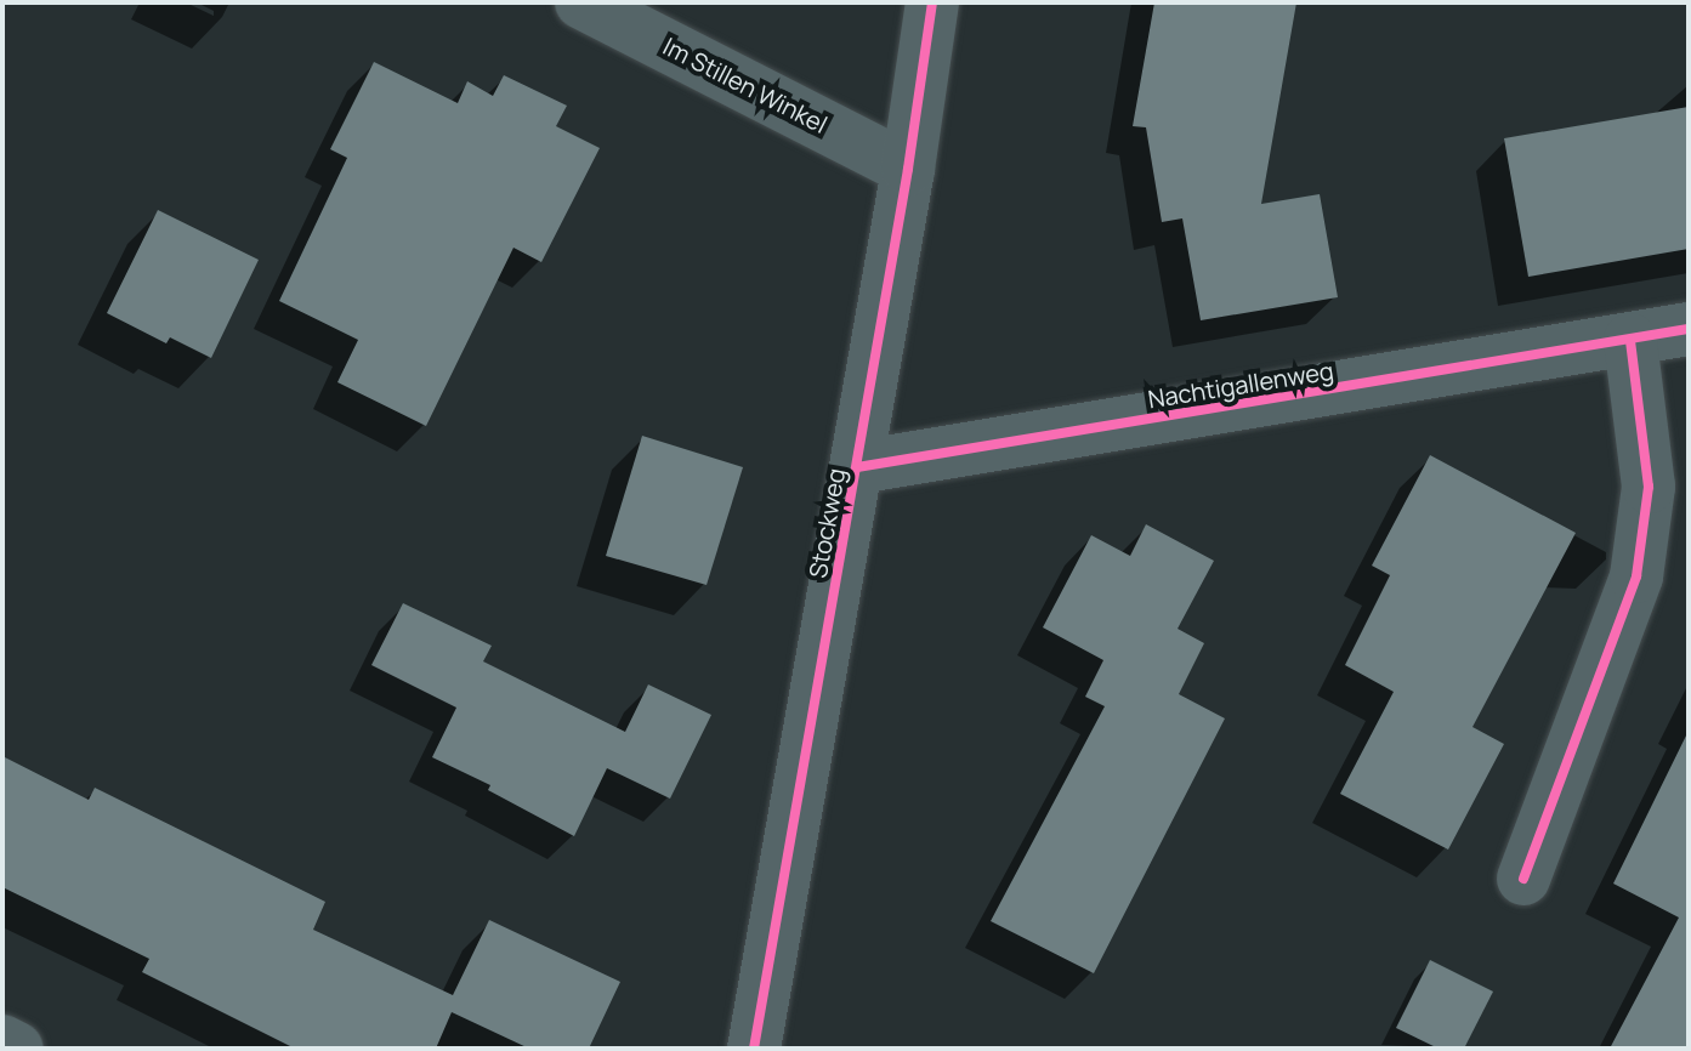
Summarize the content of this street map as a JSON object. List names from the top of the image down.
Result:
{
  "streets": {
    "street": ["Im Stillen Winkel", "Nachtigallenweg", "Stockweg"]
  },
  "crossings": [
    ["Im Stillen Winkel", "Stockweg"],
    ["Nachtigallenweg", "Stockweg"]
  ]
}
